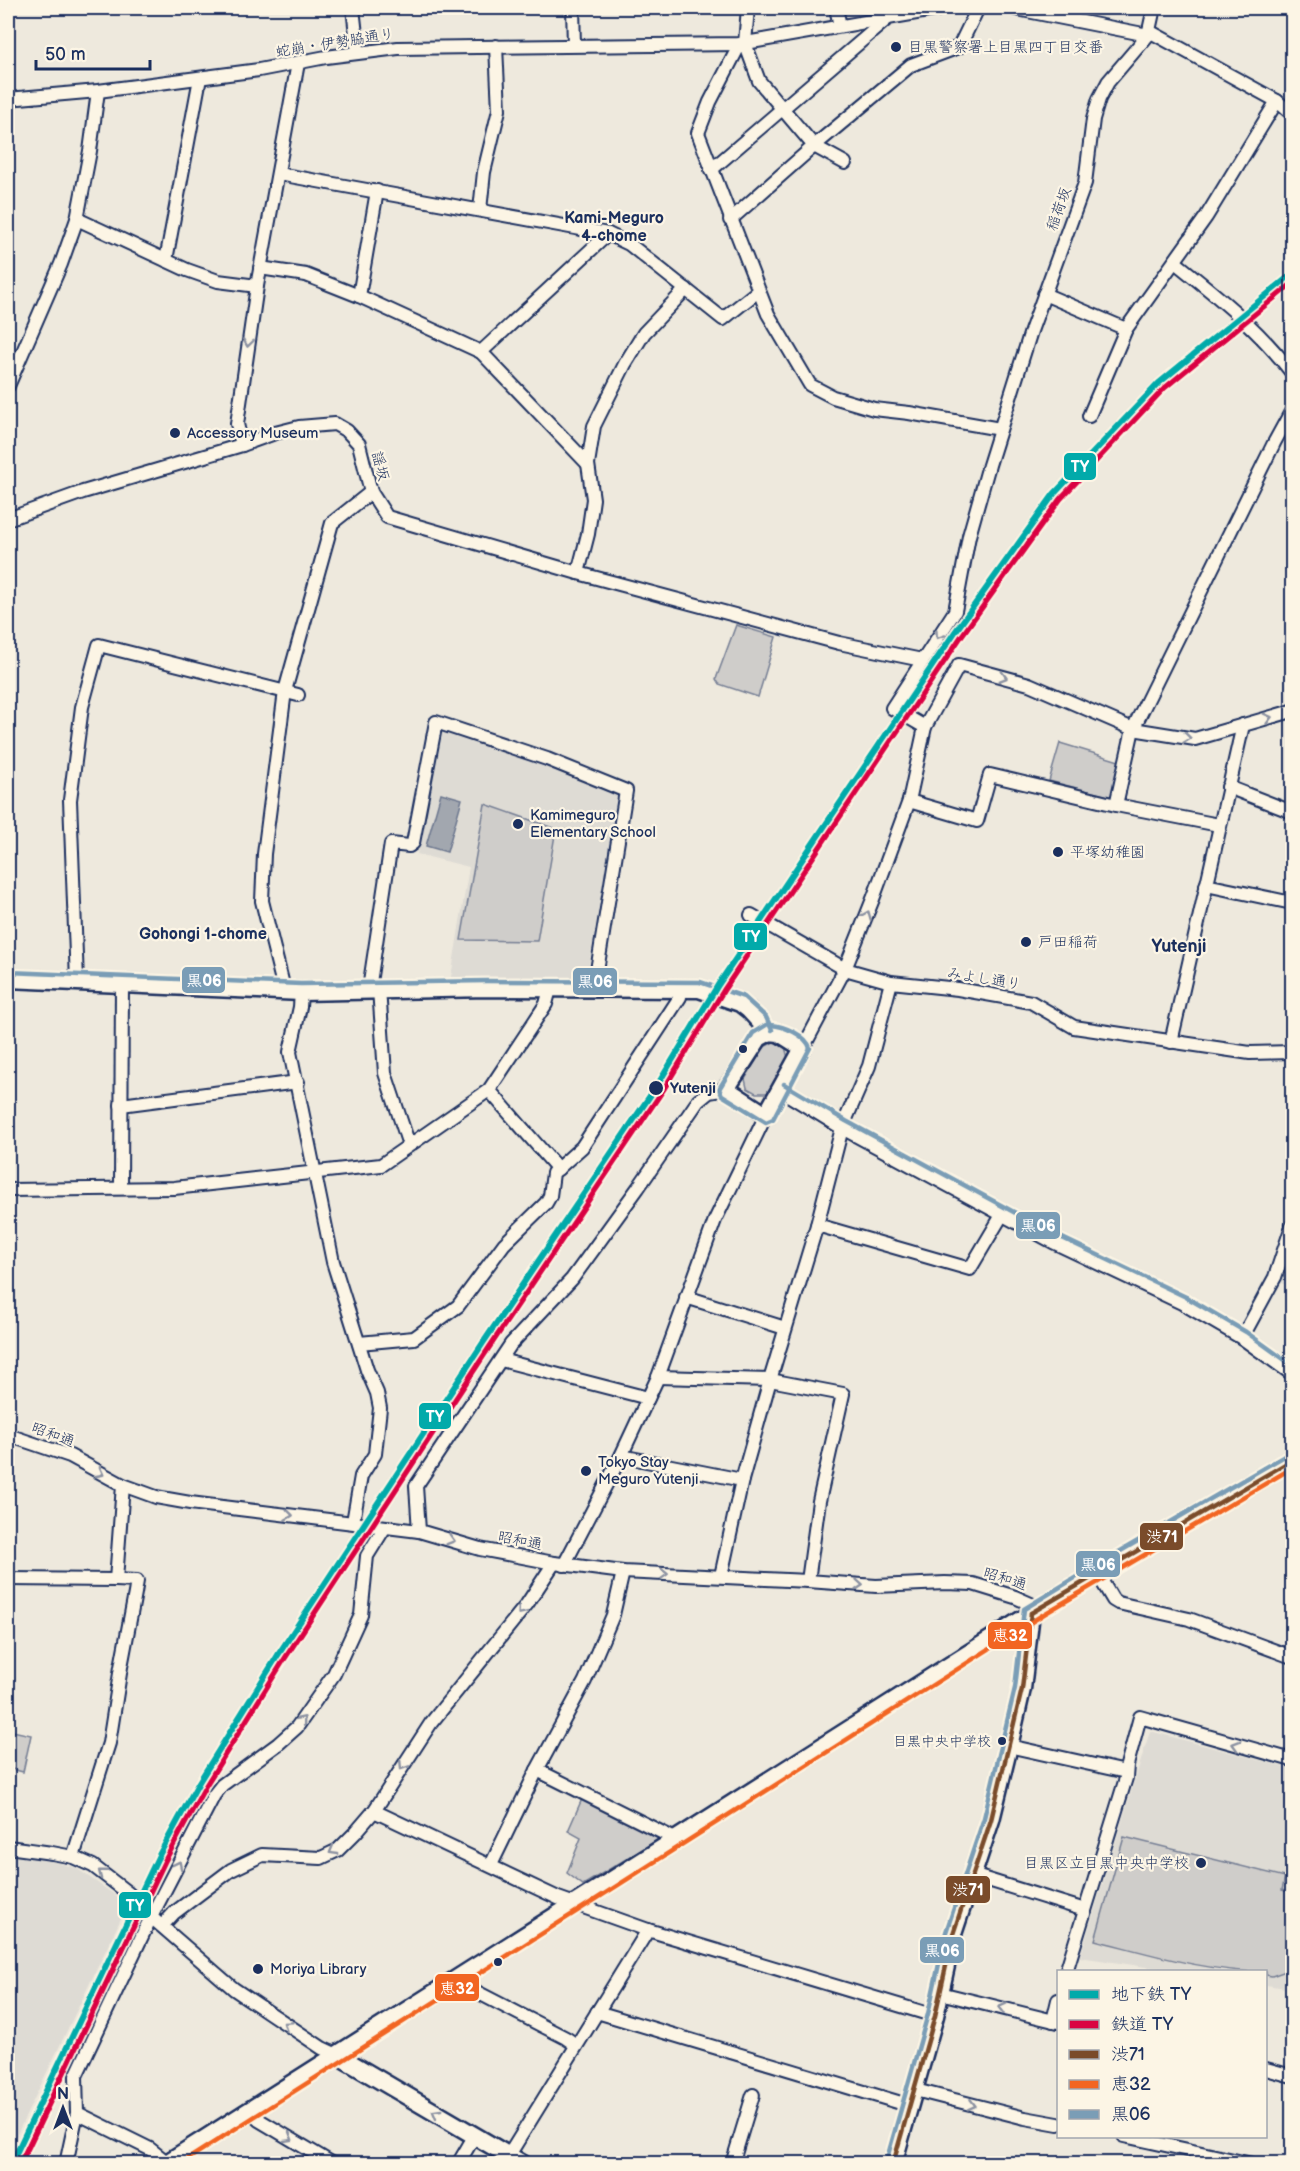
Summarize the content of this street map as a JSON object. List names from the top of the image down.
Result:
{
  "streets": {
    "street": [
      "蛇崩・伊勢脇通り",
      "稲荷坂",
      "謡坂",
      "みよし通り",
      "昭和通"
    ]
  },
  "crossings": [
    ["稲荷坂", "謡坂"]
  ],
  "one_way": ["昭和通"],
  "districts": ["Kami-Meguro 4-chome", "Gohongi 1-chome", "Yutenji"],
  "places": [
    "目黒警察署上目黒四丁目交番",
    "Accessory Museum",
    "Kamimeguro Elementary School",
    "平塚幼稚園",
    "戸田稲荷",
    "Yutenji",
    "Tokyo Stay Meguro Yutenji",
    "目黒中央中学校",
    "目黒区立目黒中央中学校",
    "Moriya Library"
  ],
  "lines": [
    "metro line TY",
    "rail line TY",
    "transit line 黒06",
    "transit line 渋71",
    "transit line 恵32"
  ],
  "legend": [
    "地下鉄 TY",
    "鉄道 TY",
    "渋71",
    "恵32",
    "黒06"
  ],
  "scale_bar": "50 m",
  "north": "top"
}
